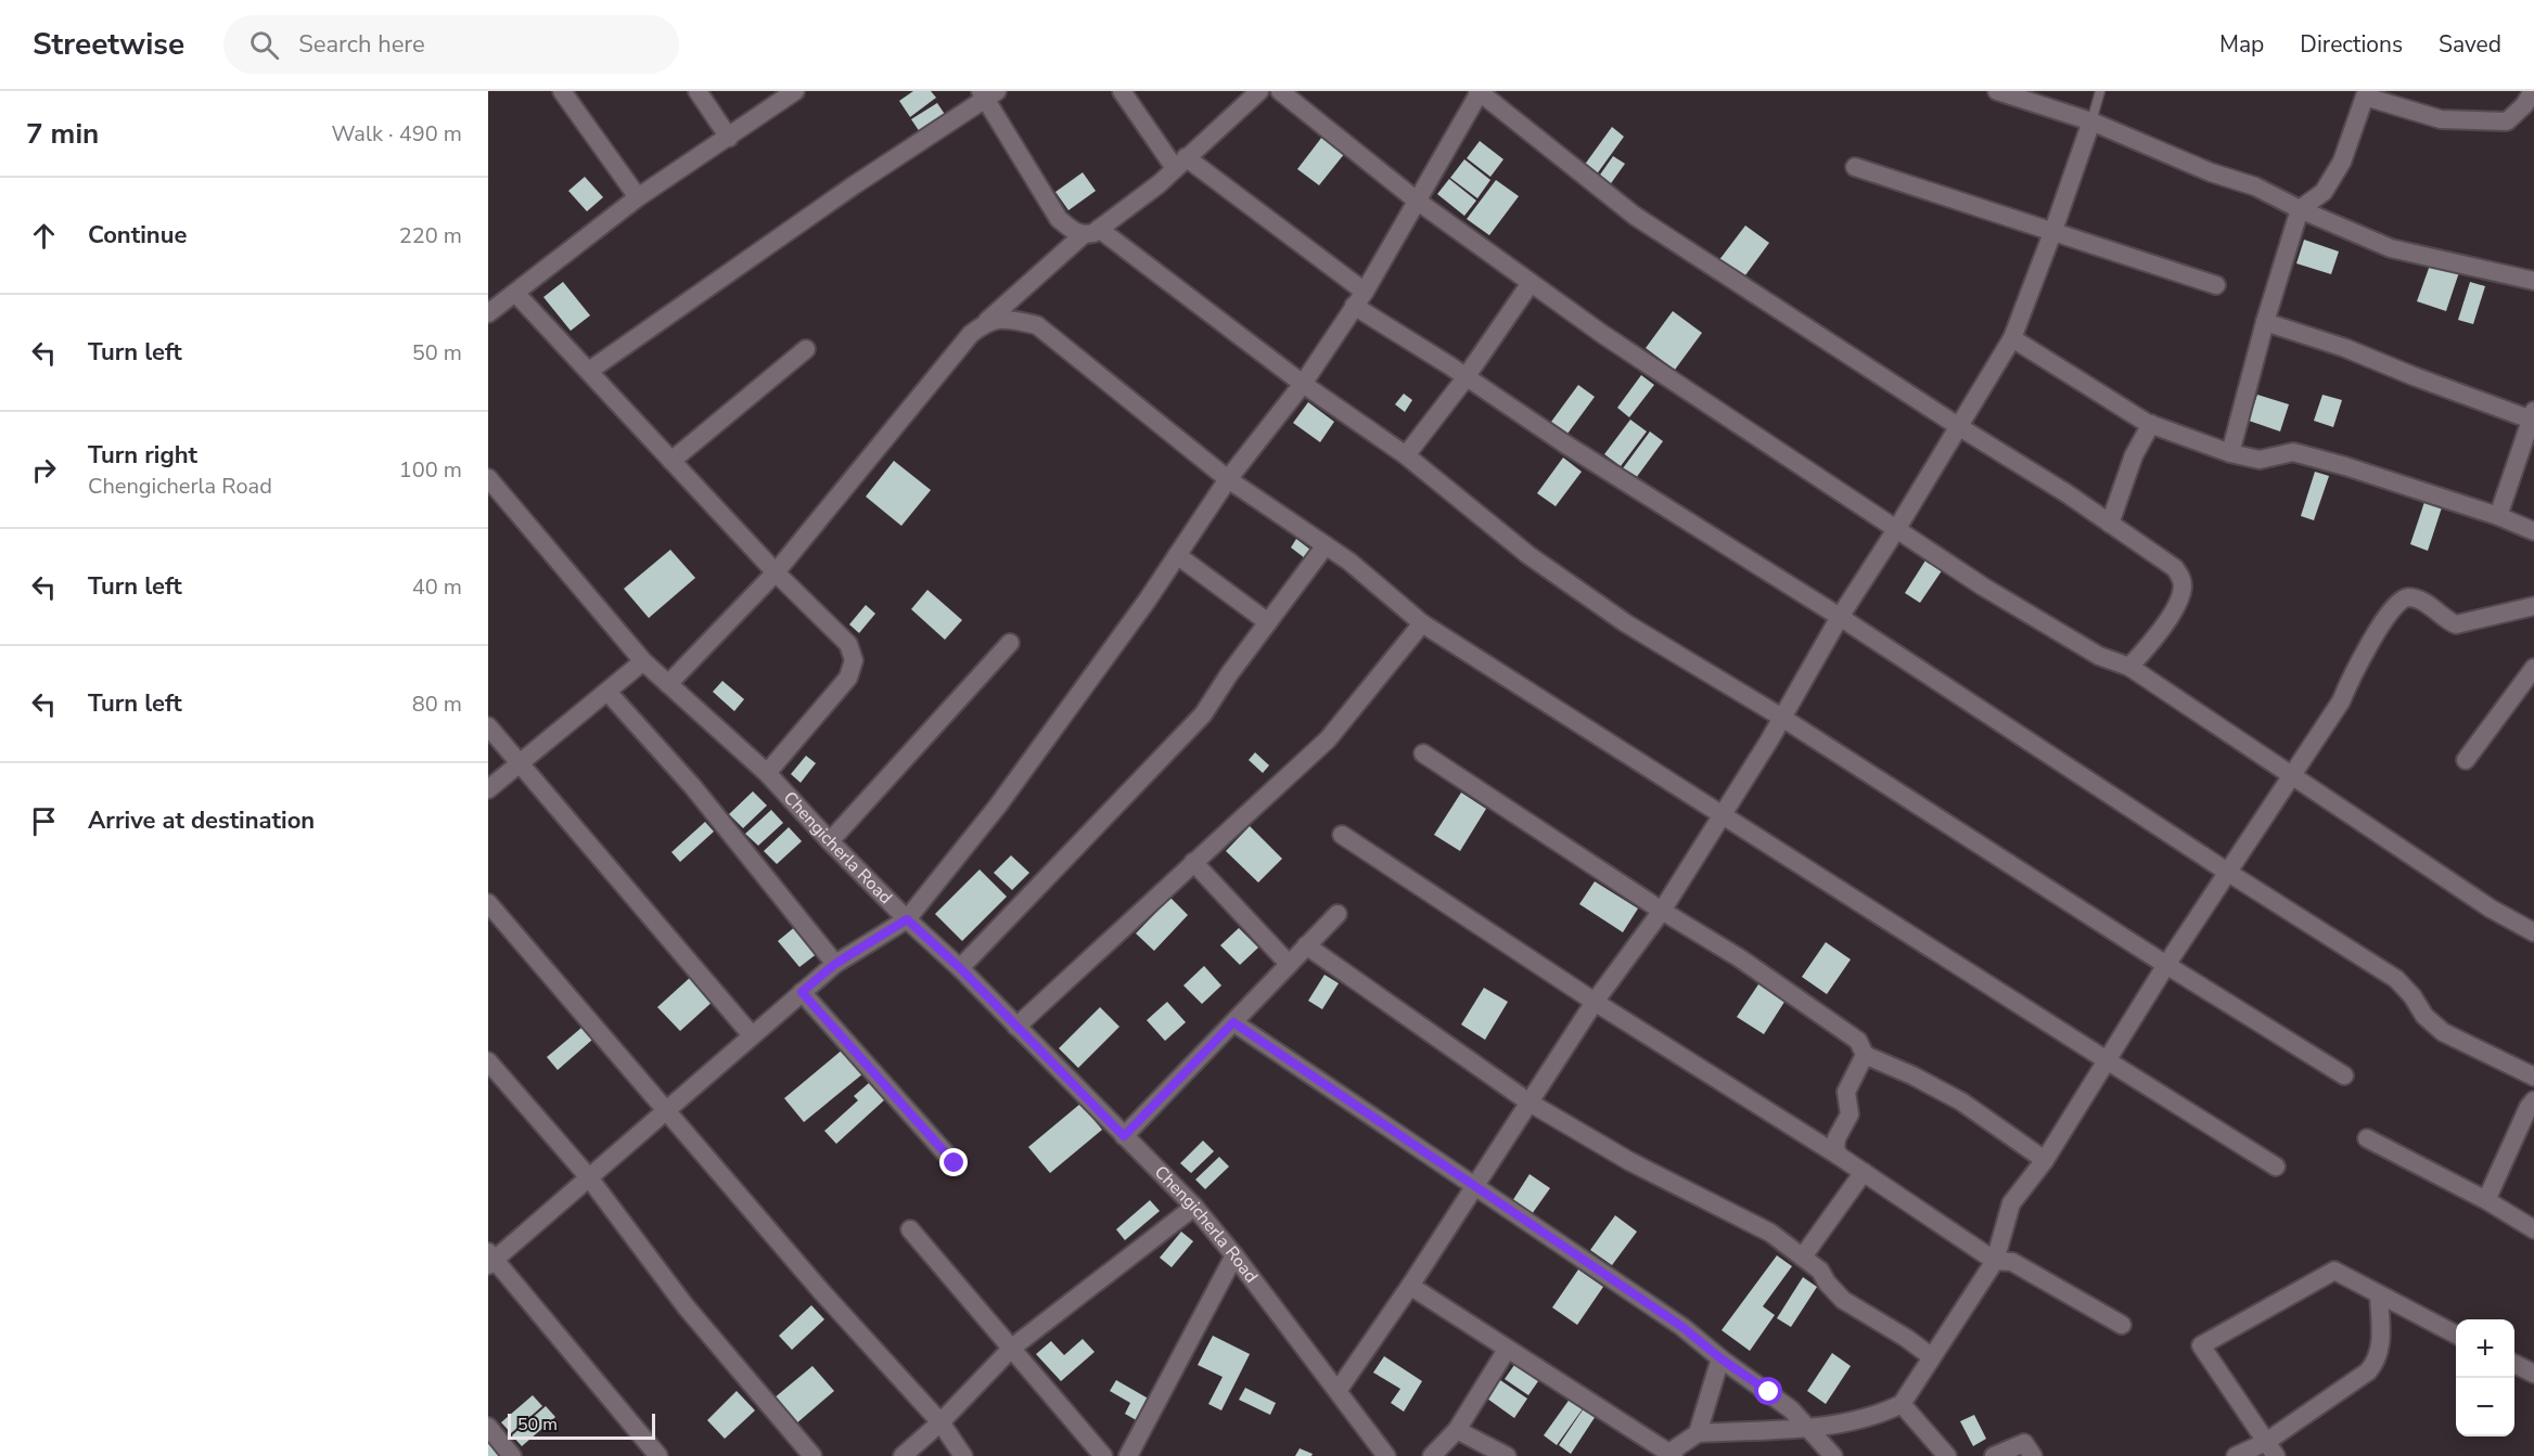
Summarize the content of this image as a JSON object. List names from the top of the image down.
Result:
{
  "streets": {
    "street": ["Chengicherla Road"]
  },
  "scale_bar": "50 m",
  "page": {
    "header": "Streetwise",
    "search": "Search here",
    "nav": ["Map", "Directions", "Saved"],
    "heading": ["7 min", "Walk · 490 m"],
    "list": [
      ["Continue", "220 m"],
      ["Turn left", "50 m"],
      ["Turn right", "Chengicherla Road", "100 m"],
      ["Turn left", "40 m"],
      ["Turn left", "80 m"],
      "Arrive at destination"
    ],
    "map_buttons": ["+", "−"],
    "scale": "50 m"
  }
}
